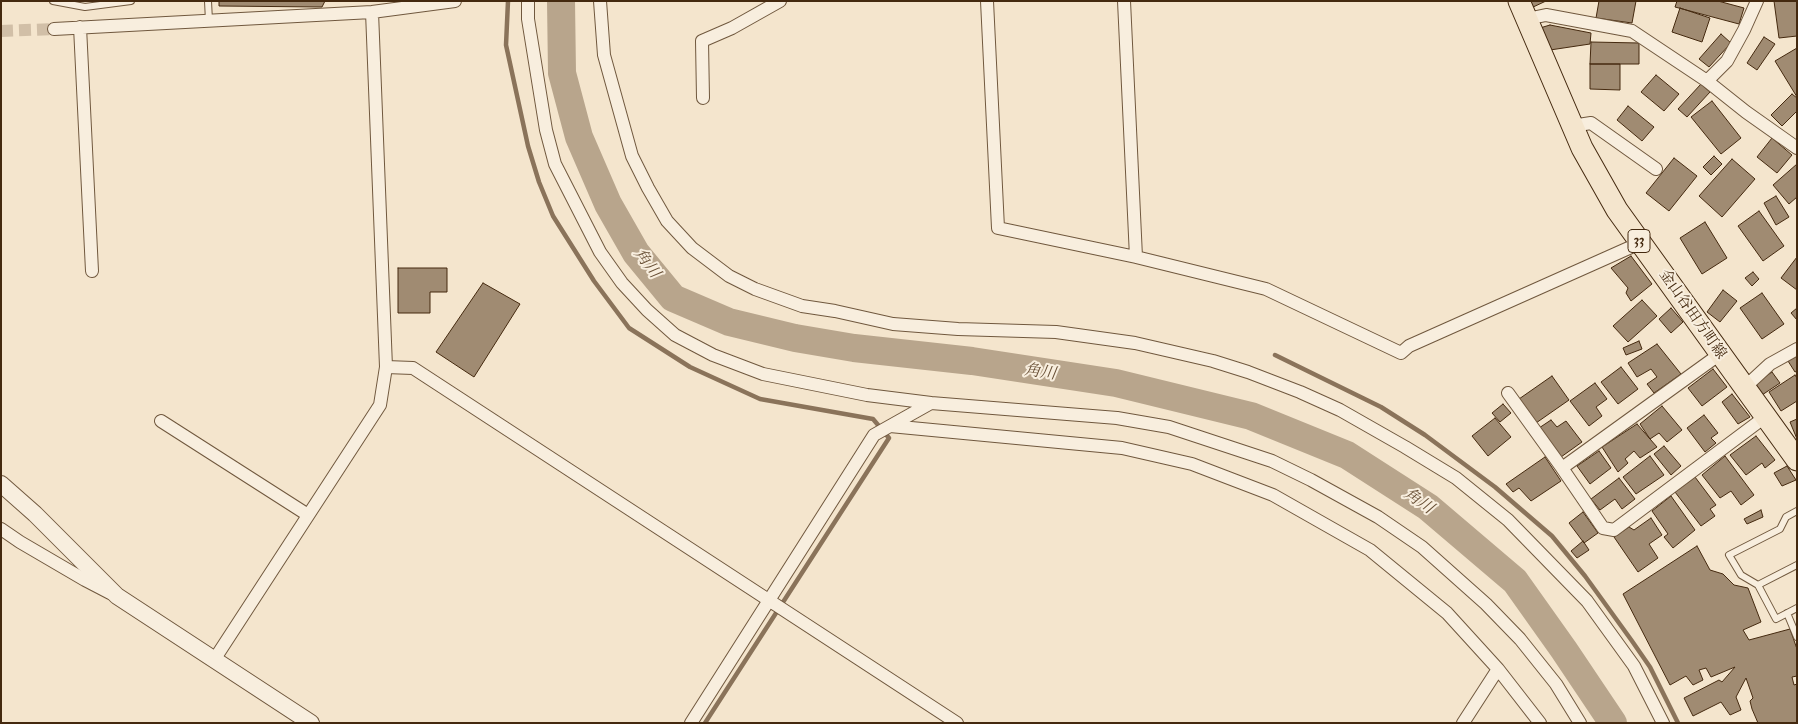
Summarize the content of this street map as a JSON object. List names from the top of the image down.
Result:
{
  "streets": {
    "main road": ["33", "金山谷田方町線"]
  },
  "water": ["角川"]
}
